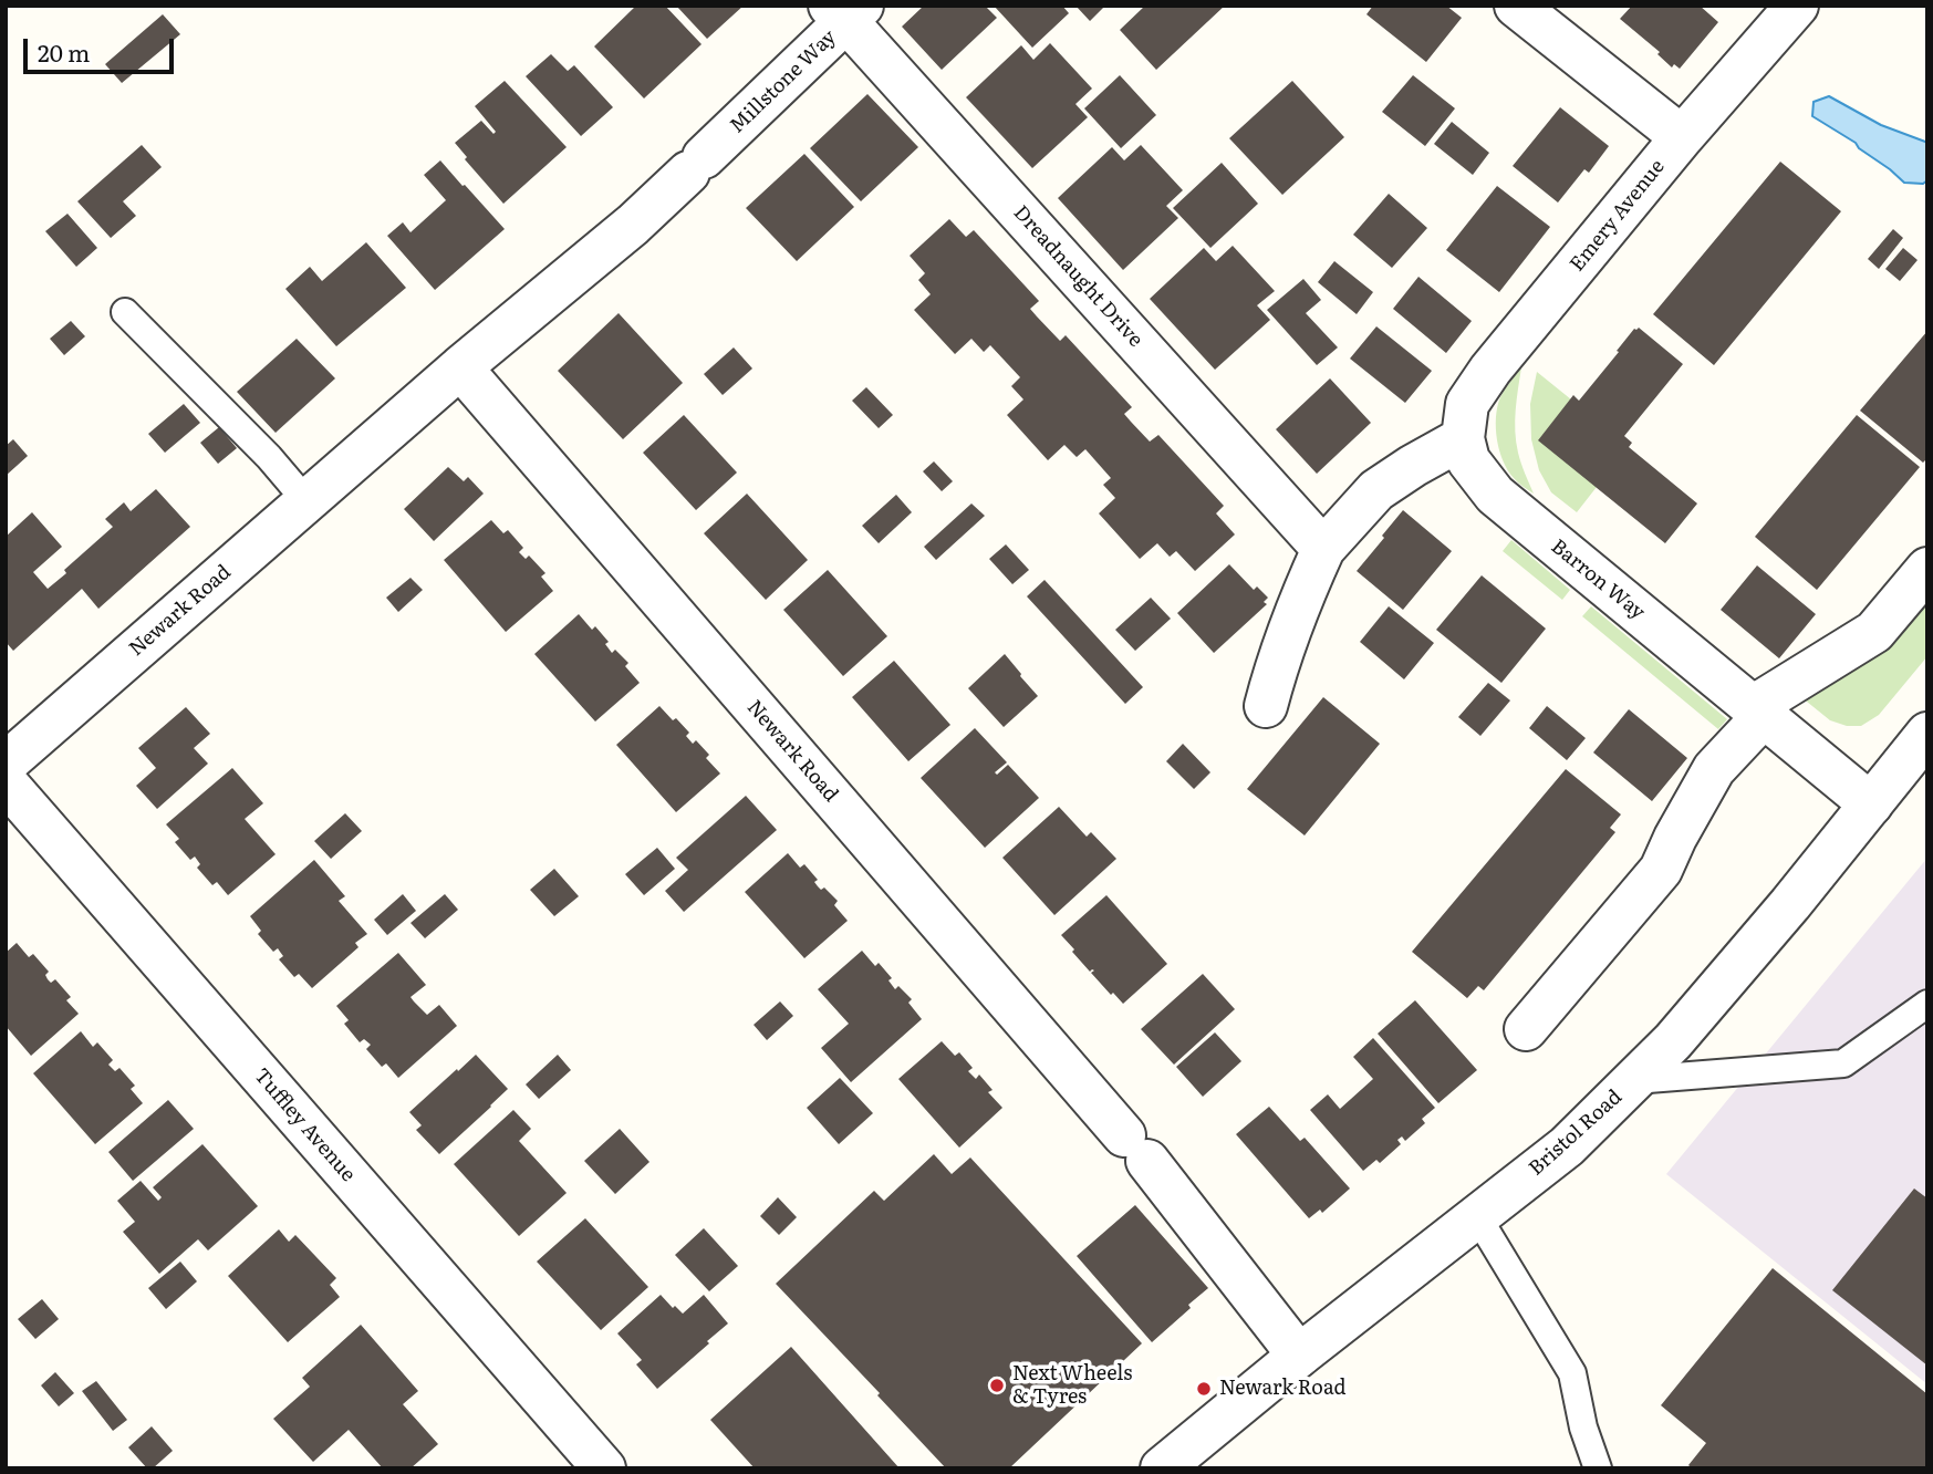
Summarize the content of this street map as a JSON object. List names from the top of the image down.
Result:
{
  "streets": {
    "street": [
      "Millstone Way",
      "Emery Avenue",
      "Dreadnaught Drive",
      "Barron Way",
      "Newark Road",
      "Tuffley Avenue",
      "Bristol Road"
    ]
  },
  "crossings": [
    ["Millstone Way", "Dreadnaught Drive"],
    ["Millstone Way", "Newark Road"],
    ["Emery Avenue", "Barron Way"],
    ["Barron Way", "Bristol Road"],
    ["Newark Road", "Bristol Road"]
  ],
  "places": ["Next Wheels & Tyres", "Newark Road"],
  "scale_bar": "20 m"
}
